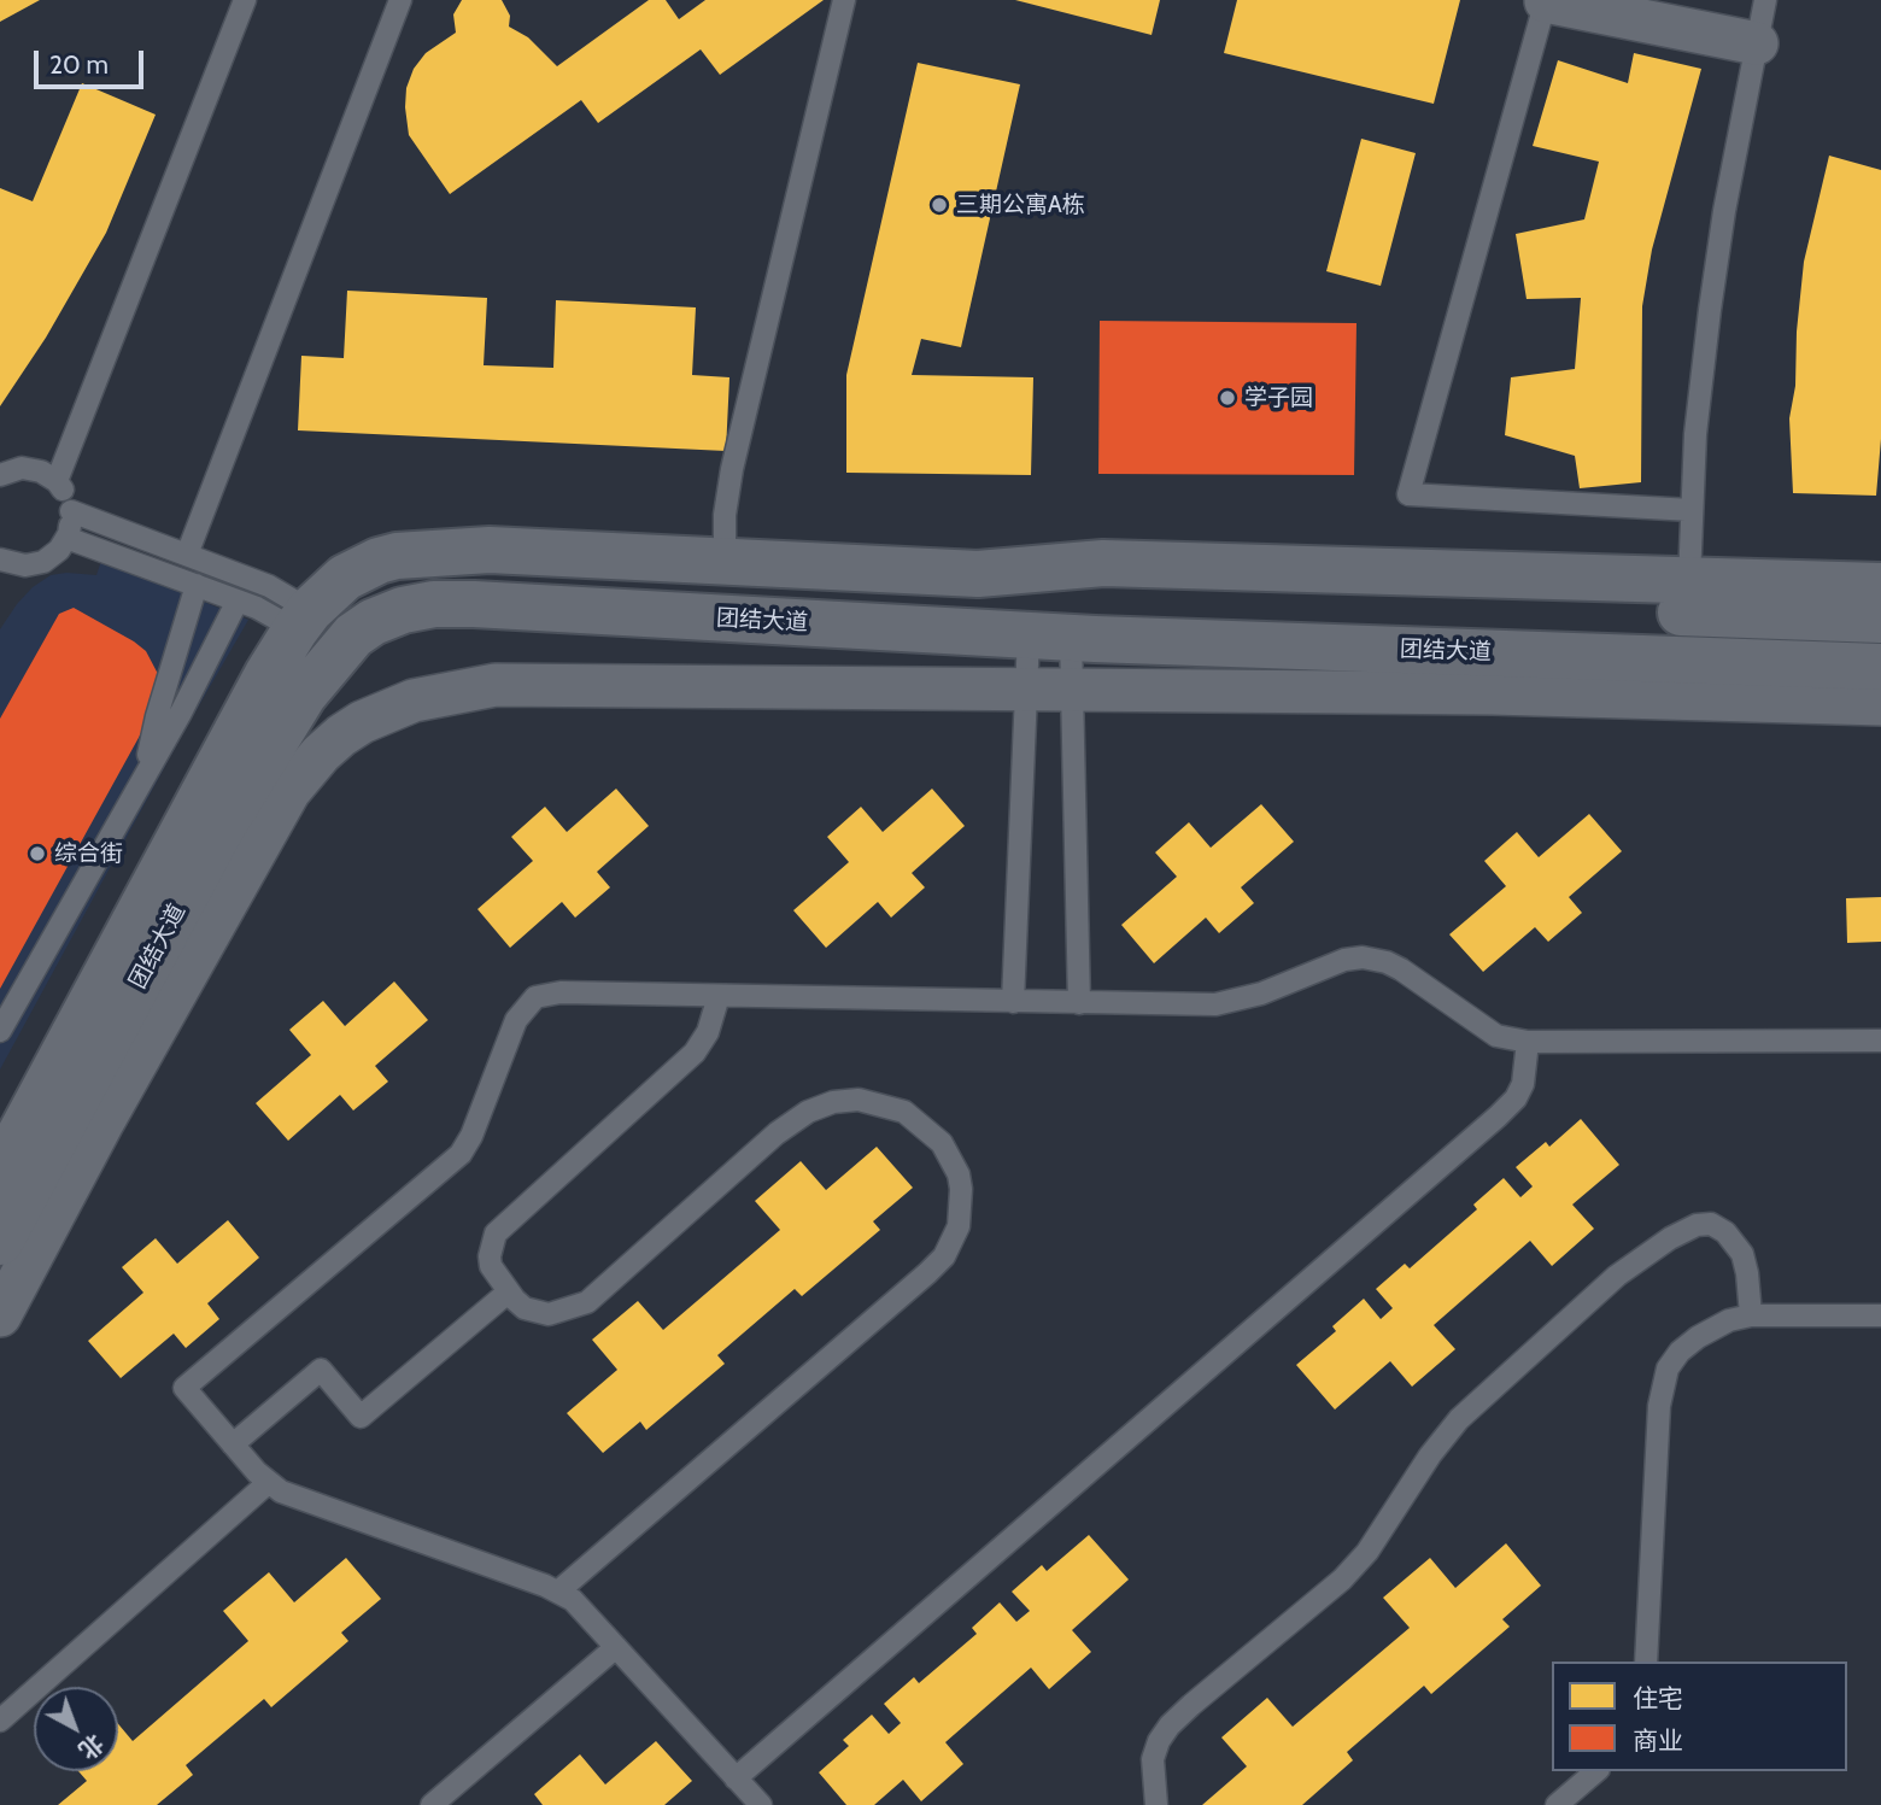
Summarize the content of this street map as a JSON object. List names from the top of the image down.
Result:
{
  "streets": {
    "main road": ["团结大道"]
  },
  "places": ["三期公寓A栋", "学子园", "综合街"],
  "legend": ["住宅", "商业"],
  "scale_bar": "20 m",
  "north": "bottom right"
}
